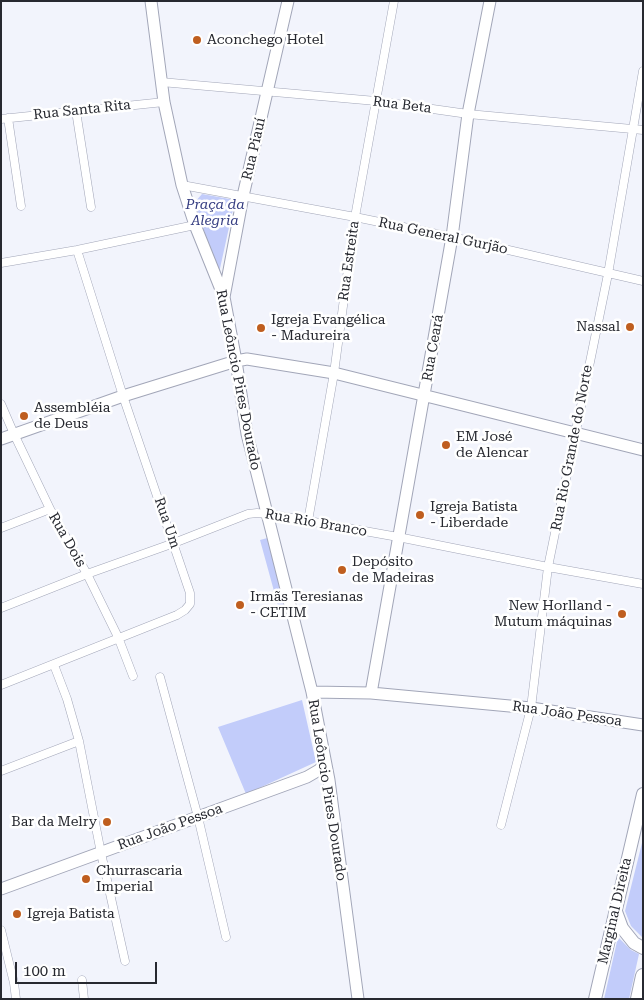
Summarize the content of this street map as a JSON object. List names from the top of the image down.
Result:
{
  "streets": {
    "main road": ["Marginal Direita"],
    "street": [
      "Rua Beta",
      "Rua Santa Rita",
      "Rua Piauí",
      "Rua General Gurjão",
      "Rua Estreita",
      "Rua Ceará",
      "Rua Leôncio Pires Dourado",
      "Rua Rio Grande do Norte",
      "Rua Um",
      "Rua Rio Branco",
      "Rua Dois",
      "Rua João Pessoa"
    ]
  },
  "crossings": [
    ["Rua Beta", "Rua Piauí"],
    ["Rua Beta", "Rua Estreita"],
    ["Rua Beta", "Rua Ceará"],
    ["Rua Beta", "Rua Leôncio Pires Dourado"],
    ["Rua Beta", "Rua Rio Grande do Norte"],
    ["Rua Santa Rita", "Rua Leôncio Pires Dourado"],
    ["Rua Piauí", "Rua General Gurjão"],
    ["Rua Piauí", "Rua Leôncio Pires Dourado"],
    ["Rua General Gurjão", "Rua Estreita"],
    ["Rua General Gurjão", "Rua Ceará"],
    ["Rua General Gurjão", "Rua Leôncio Pires Dourado"],
    ["Rua General Gurjão", "Rua Rio Grande do Norte"],
    ["Rua Estreita", "Rua Rio Branco"],
    ["Rua Ceará", "Rua Rio Branco"],
    ["Rua Ceará", "Rua João Pessoa"],
    ["Rua Leôncio Pires Dourado", "Rua Rio Branco"],
    ["Rua Leôncio Pires Dourado", "Rua João Pessoa"],
    ["Rua Rio Grande do Norte", "Rua Rio Branco"],
    ["Rua Rio Grande do Norte", "Rua João Pessoa"],
    ["Rua Um", "Rua Rio Branco"],
    ["Rua Um", "Rua Dois"],
    ["Rua Rio Branco", "Rua Dois"]
  ],
  "parks": ["Praça da Alegria"],
  "places": [
    "Aconchego Hotel",
    "Nassal",
    "Igreja Evangélica - Madureira",
    "Assembléia de Deus",
    "EM José de Alencar",
    "Igreja Batista - Liberdade",
    "Depósito de Madeiras",
    "Irmãs Teresianas - CETIM",
    "New Horlland - Mutum máquinas",
    "Bar da Melry",
    "Churrascaria Imperial",
    "Igreja Batista"
  ],
  "scale_bar": "100 m"
}
